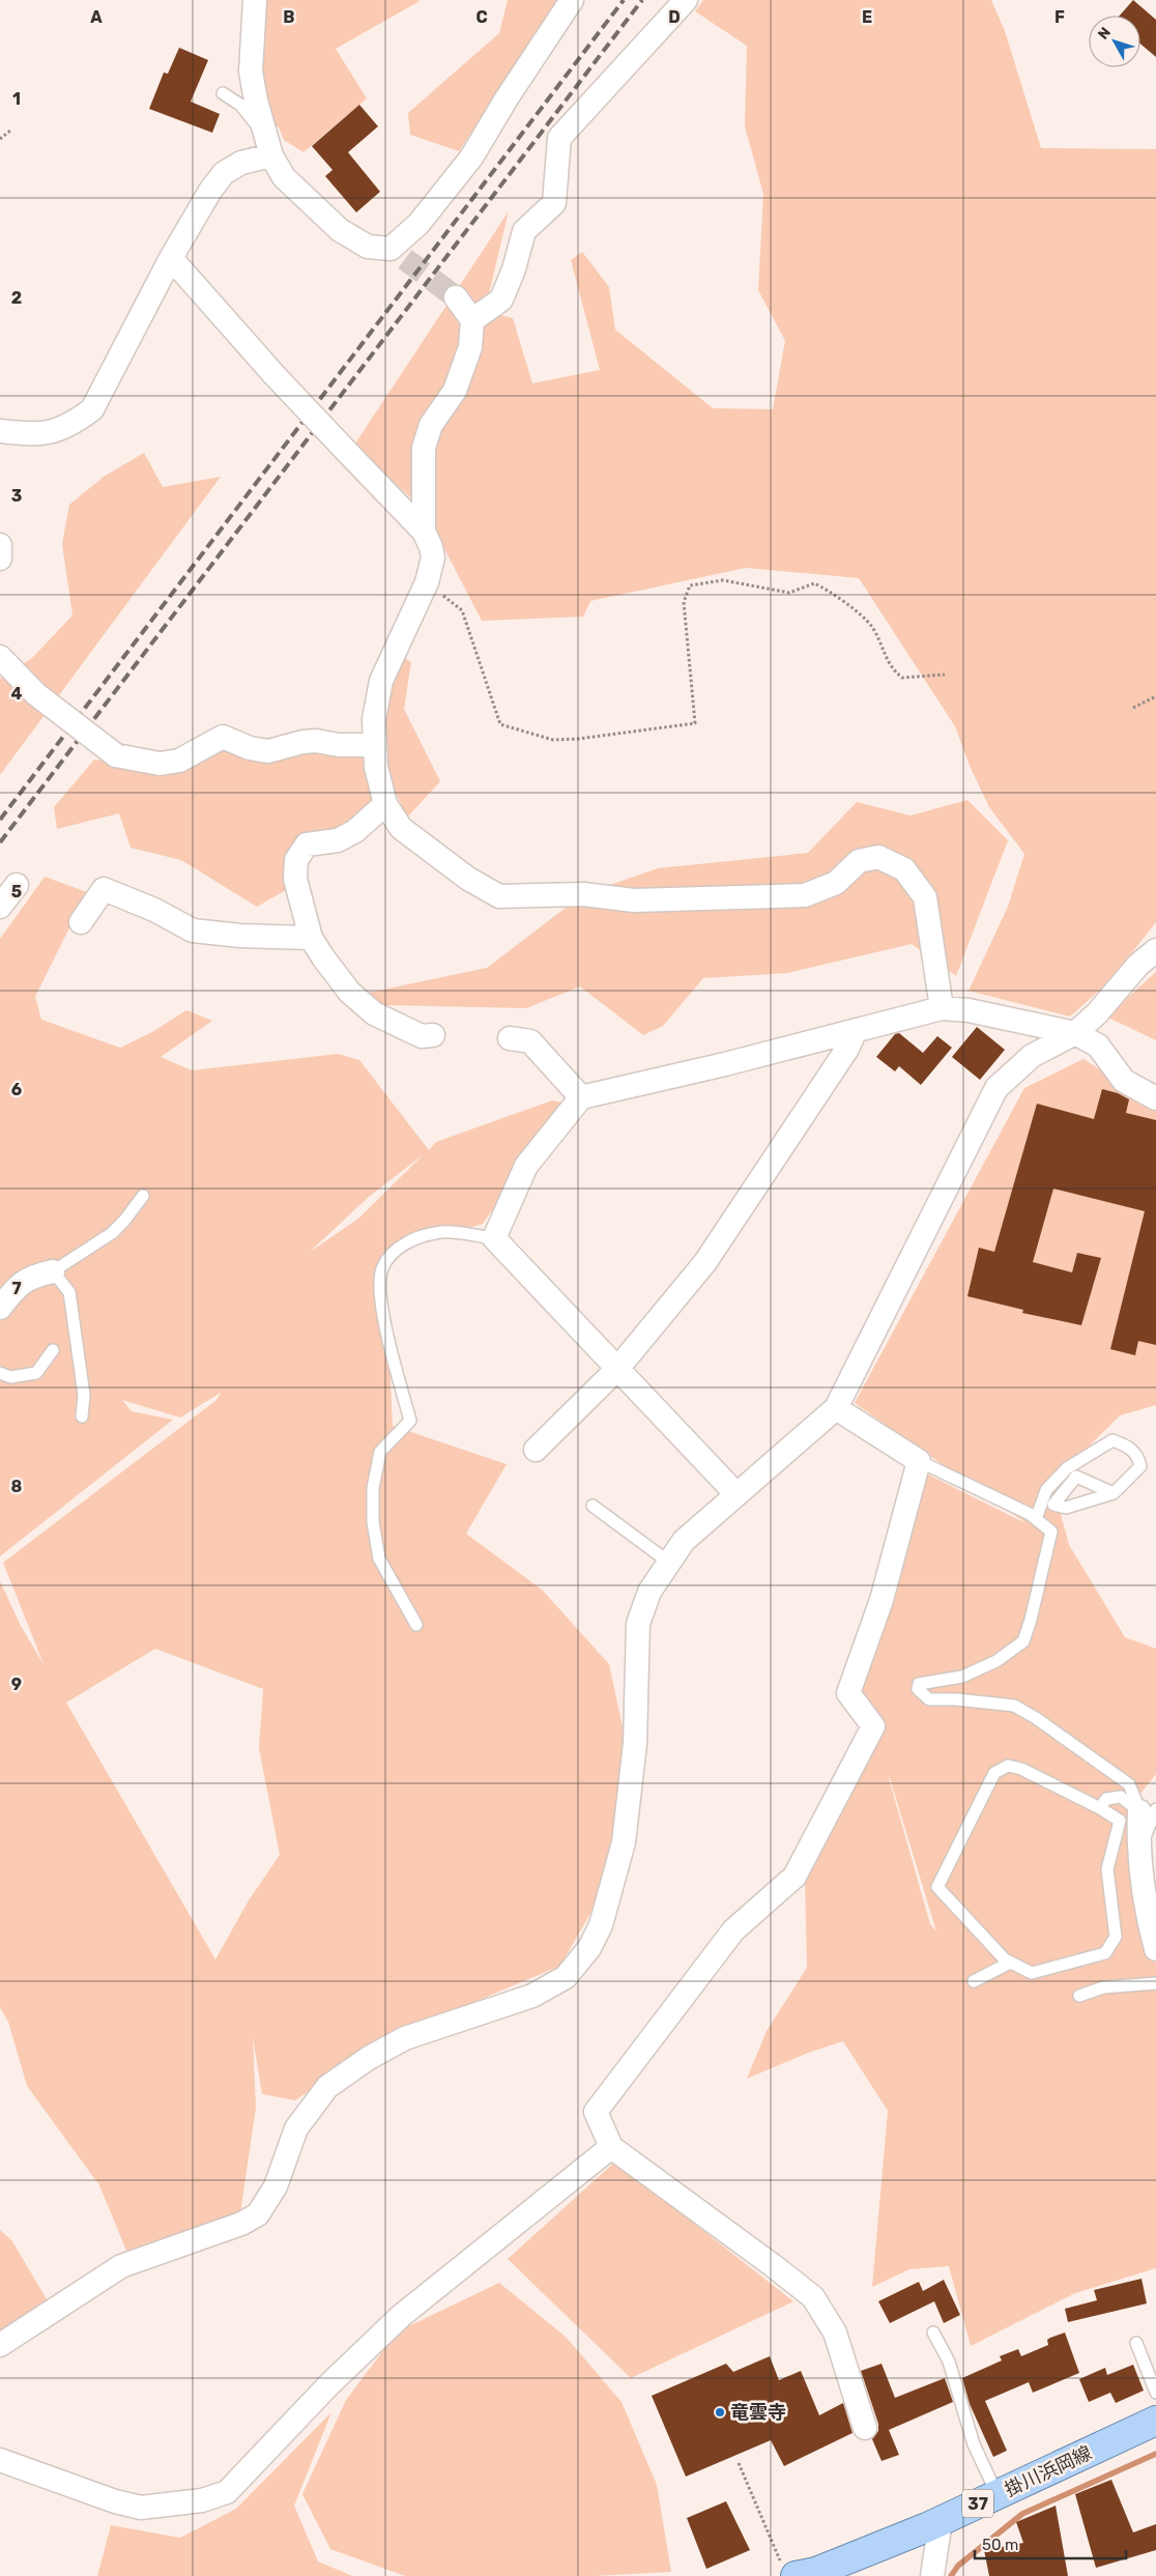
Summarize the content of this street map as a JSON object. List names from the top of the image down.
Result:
{
  "streets": {
    "main road": ["掛川浜岡線", "37"]
  },
  "places": ["竜雲寺"],
  "scale_bar": "50 m",
  "north": "top left",
  "grid": {
    "columns": [
      "A",
      "B",
      "C",
      "D",
      "E",
      "F"
    ],
    "rows": [
      "1",
      "2",
      "3",
      "4",
      "5",
      "6",
      "7",
      "8",
      "9"
    ]
  }
}
